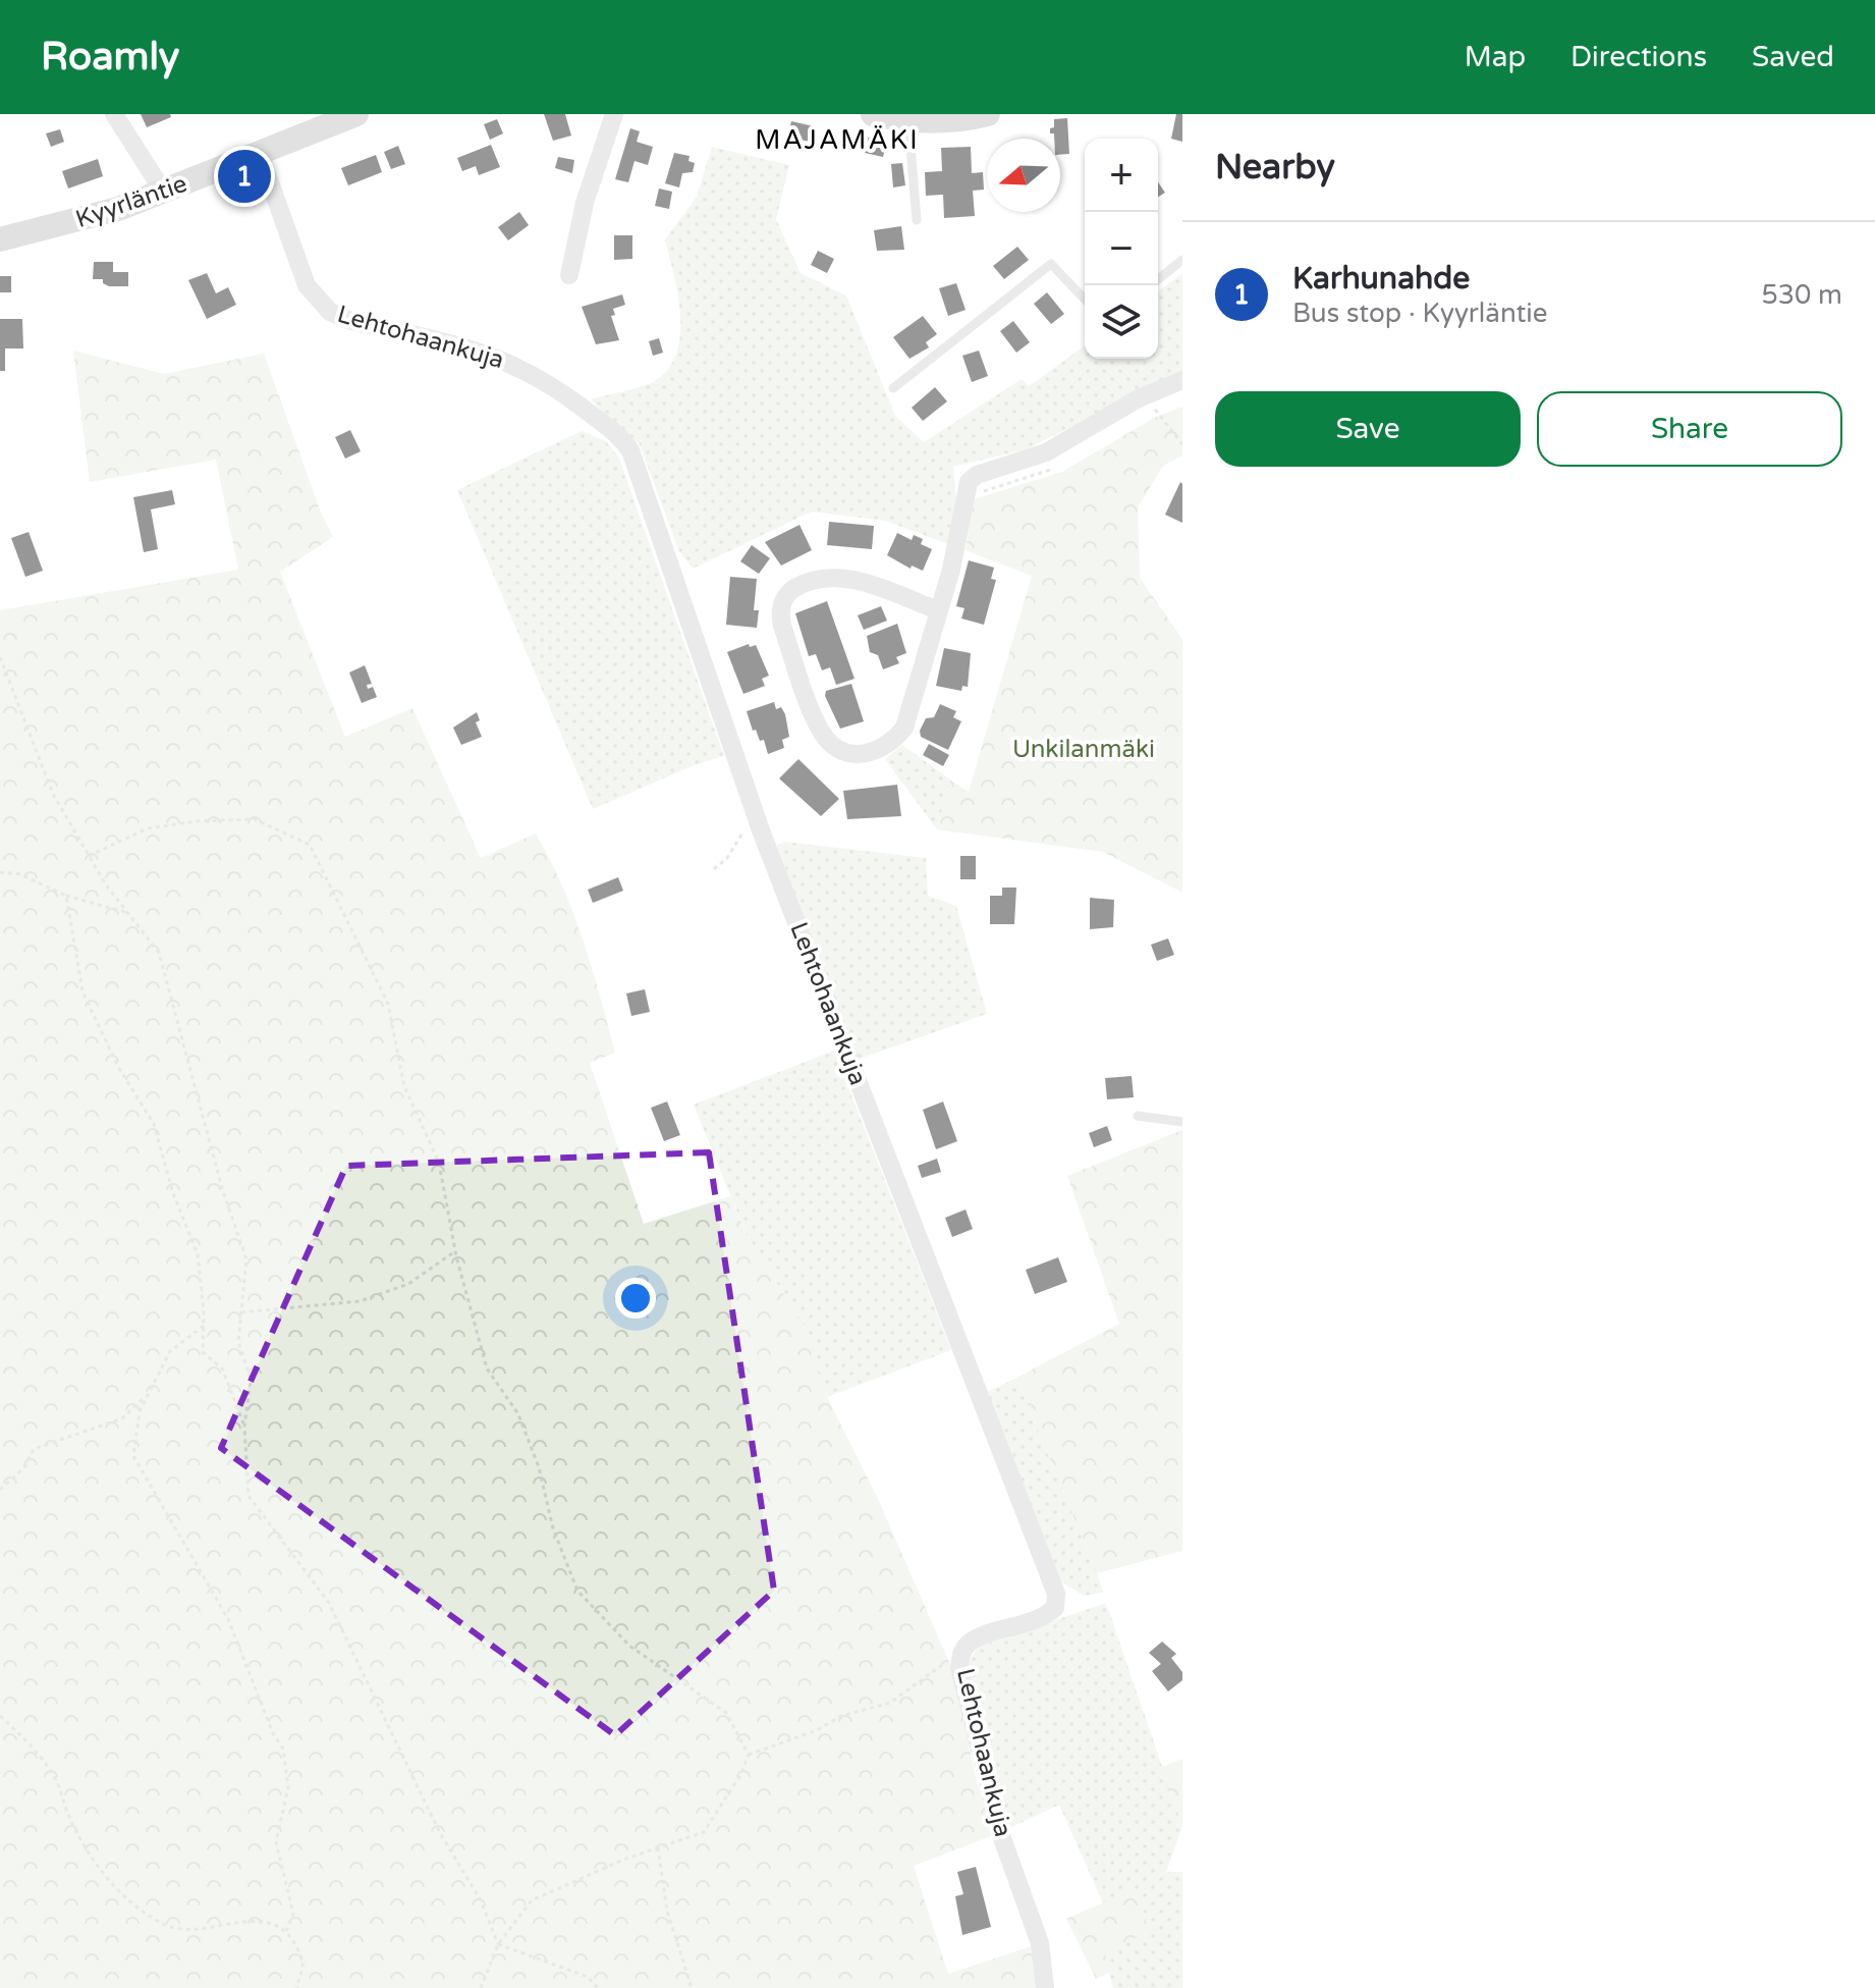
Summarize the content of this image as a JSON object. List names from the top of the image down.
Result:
{
  "streets": {
    "street": ["Kyyrläntie", "Lehtohaankuja"]
  },
  "crossings": [
    ["Kyyrläntie", "Lehtohaankuja"]
  ],
  "districts": ["MAJAMÄKI"],
  "parks": ["Unkilanmäki"],
  "north": "left",
  "page": {
    "header": "Roamly",
    "nav": ["Map", "Directions", "Saved"],
    "heading": "Nearby",
    "map_buttons": ["+", "−"],
    "pins": "1",
    "list": [
      {
        "mark": "1",
        "name": "Karhunahde",
        "note": "Bus stop · Kyyrläntie",
        "value": "530 m"
      }
    ],
    "buttons": ["Save", "Share"]
  }
}
